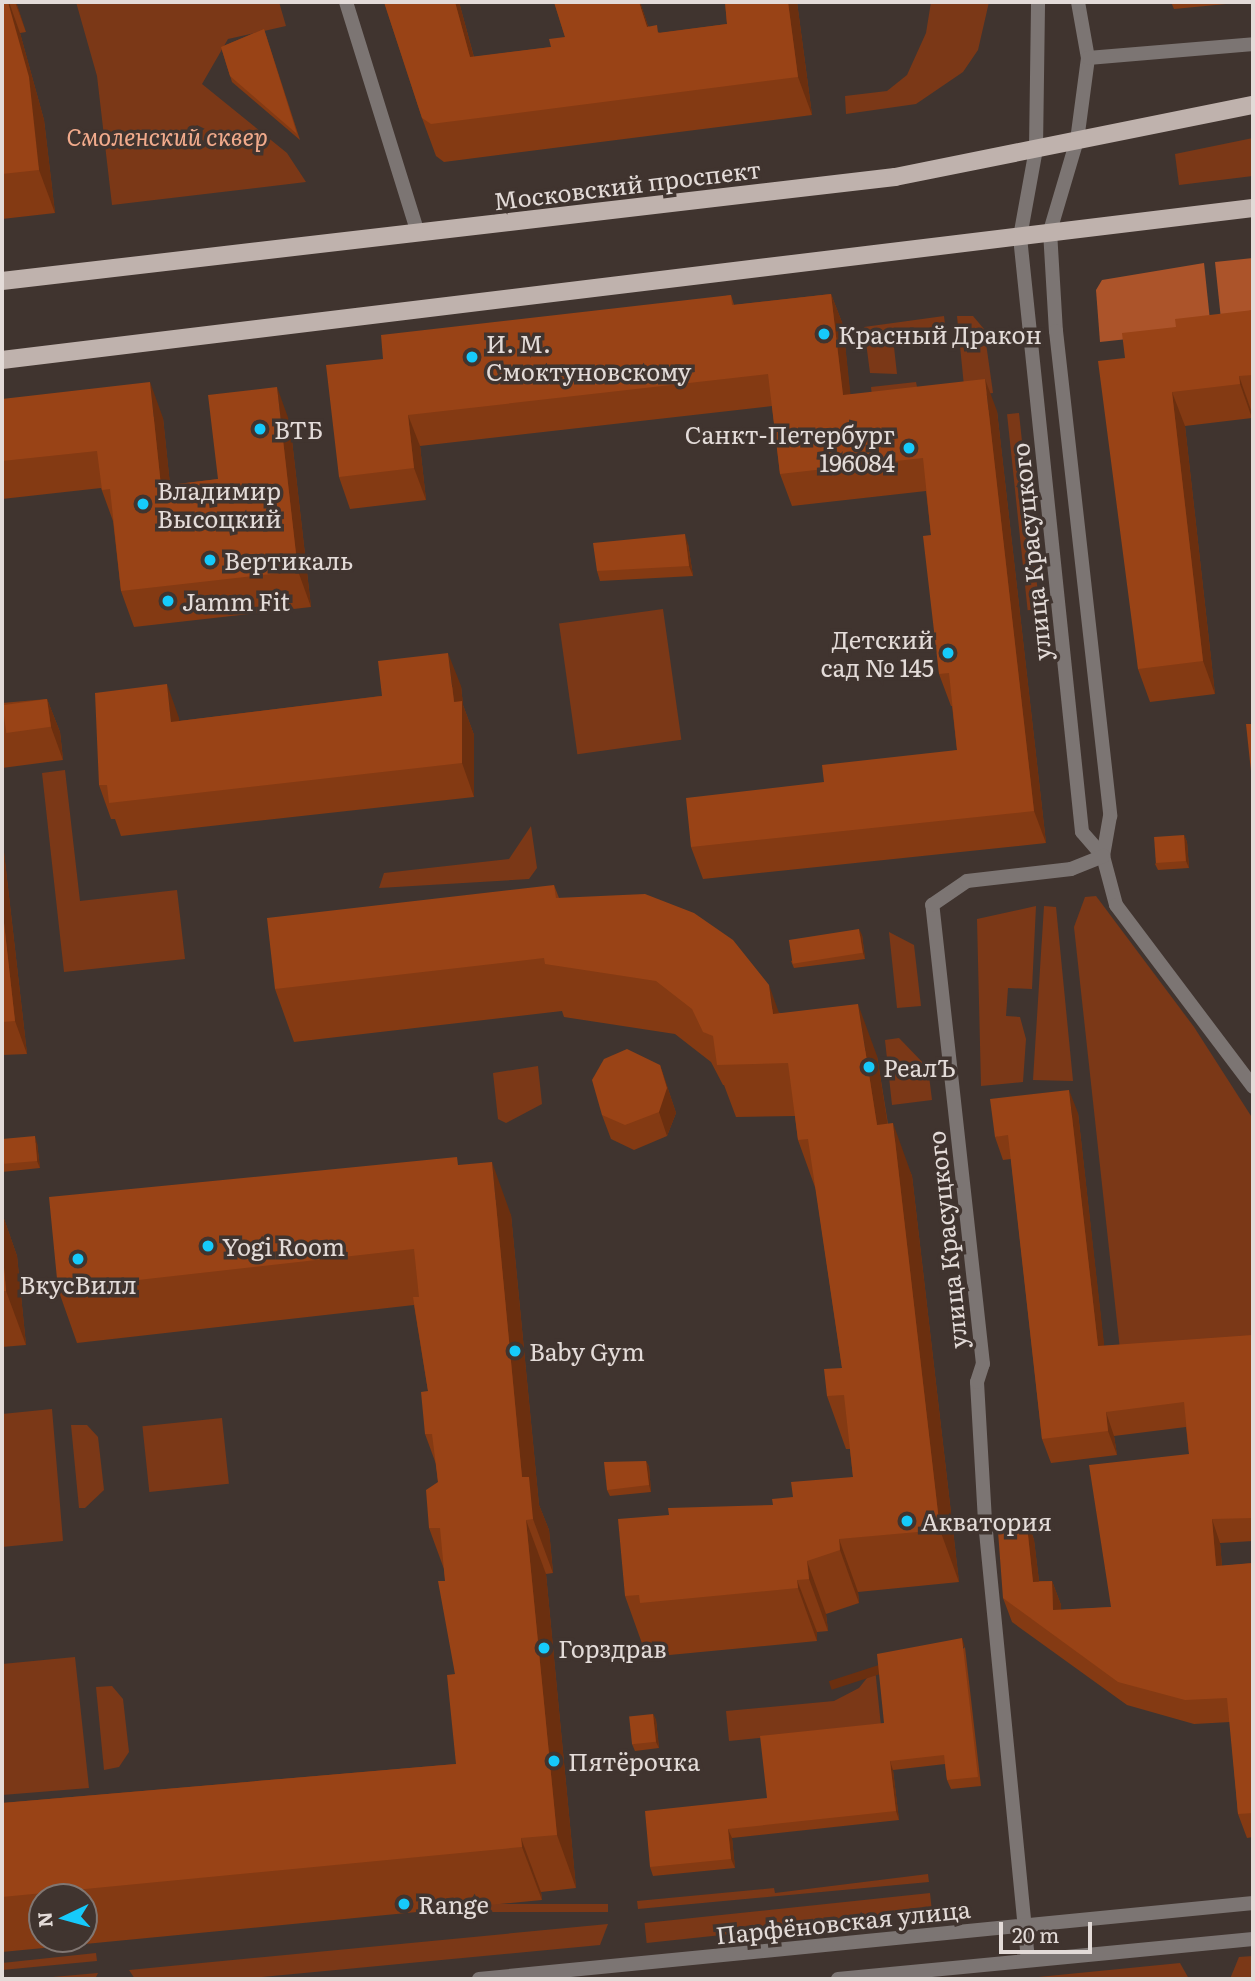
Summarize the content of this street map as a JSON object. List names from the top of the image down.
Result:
{
  "streets": {
    "main road": ["Московский проспект"],
    "street": ["улица Красуцкого", "Парфёновская улица"]
  },
  "crossings": [
    ["Московский проспект", "улица Красуцкого"],
    ["улица Красуцкого", "Парфёновская улица"]
  ],
  "parks": ["Смоленский сквер"],
  "places": [
    "Красный Дракон",
    "И. М. Смоктуновскому",
    "ВТБ",
    "Санкт-Петербург 196084",
    "Владимир Высоцкий",
    "Вертикаль",
    "Jamm Fit",
    "Детский сад № 145",
    "РеалЪ",
    "Yogi Room",
    "ВкусВилл",
    "Baby Gym",
    "Акватория",
    "Горздрав",
    "Пятёрочка",
    "Range"
  ],
  "scale_bar": "20 m",
  "north": "left"
}
